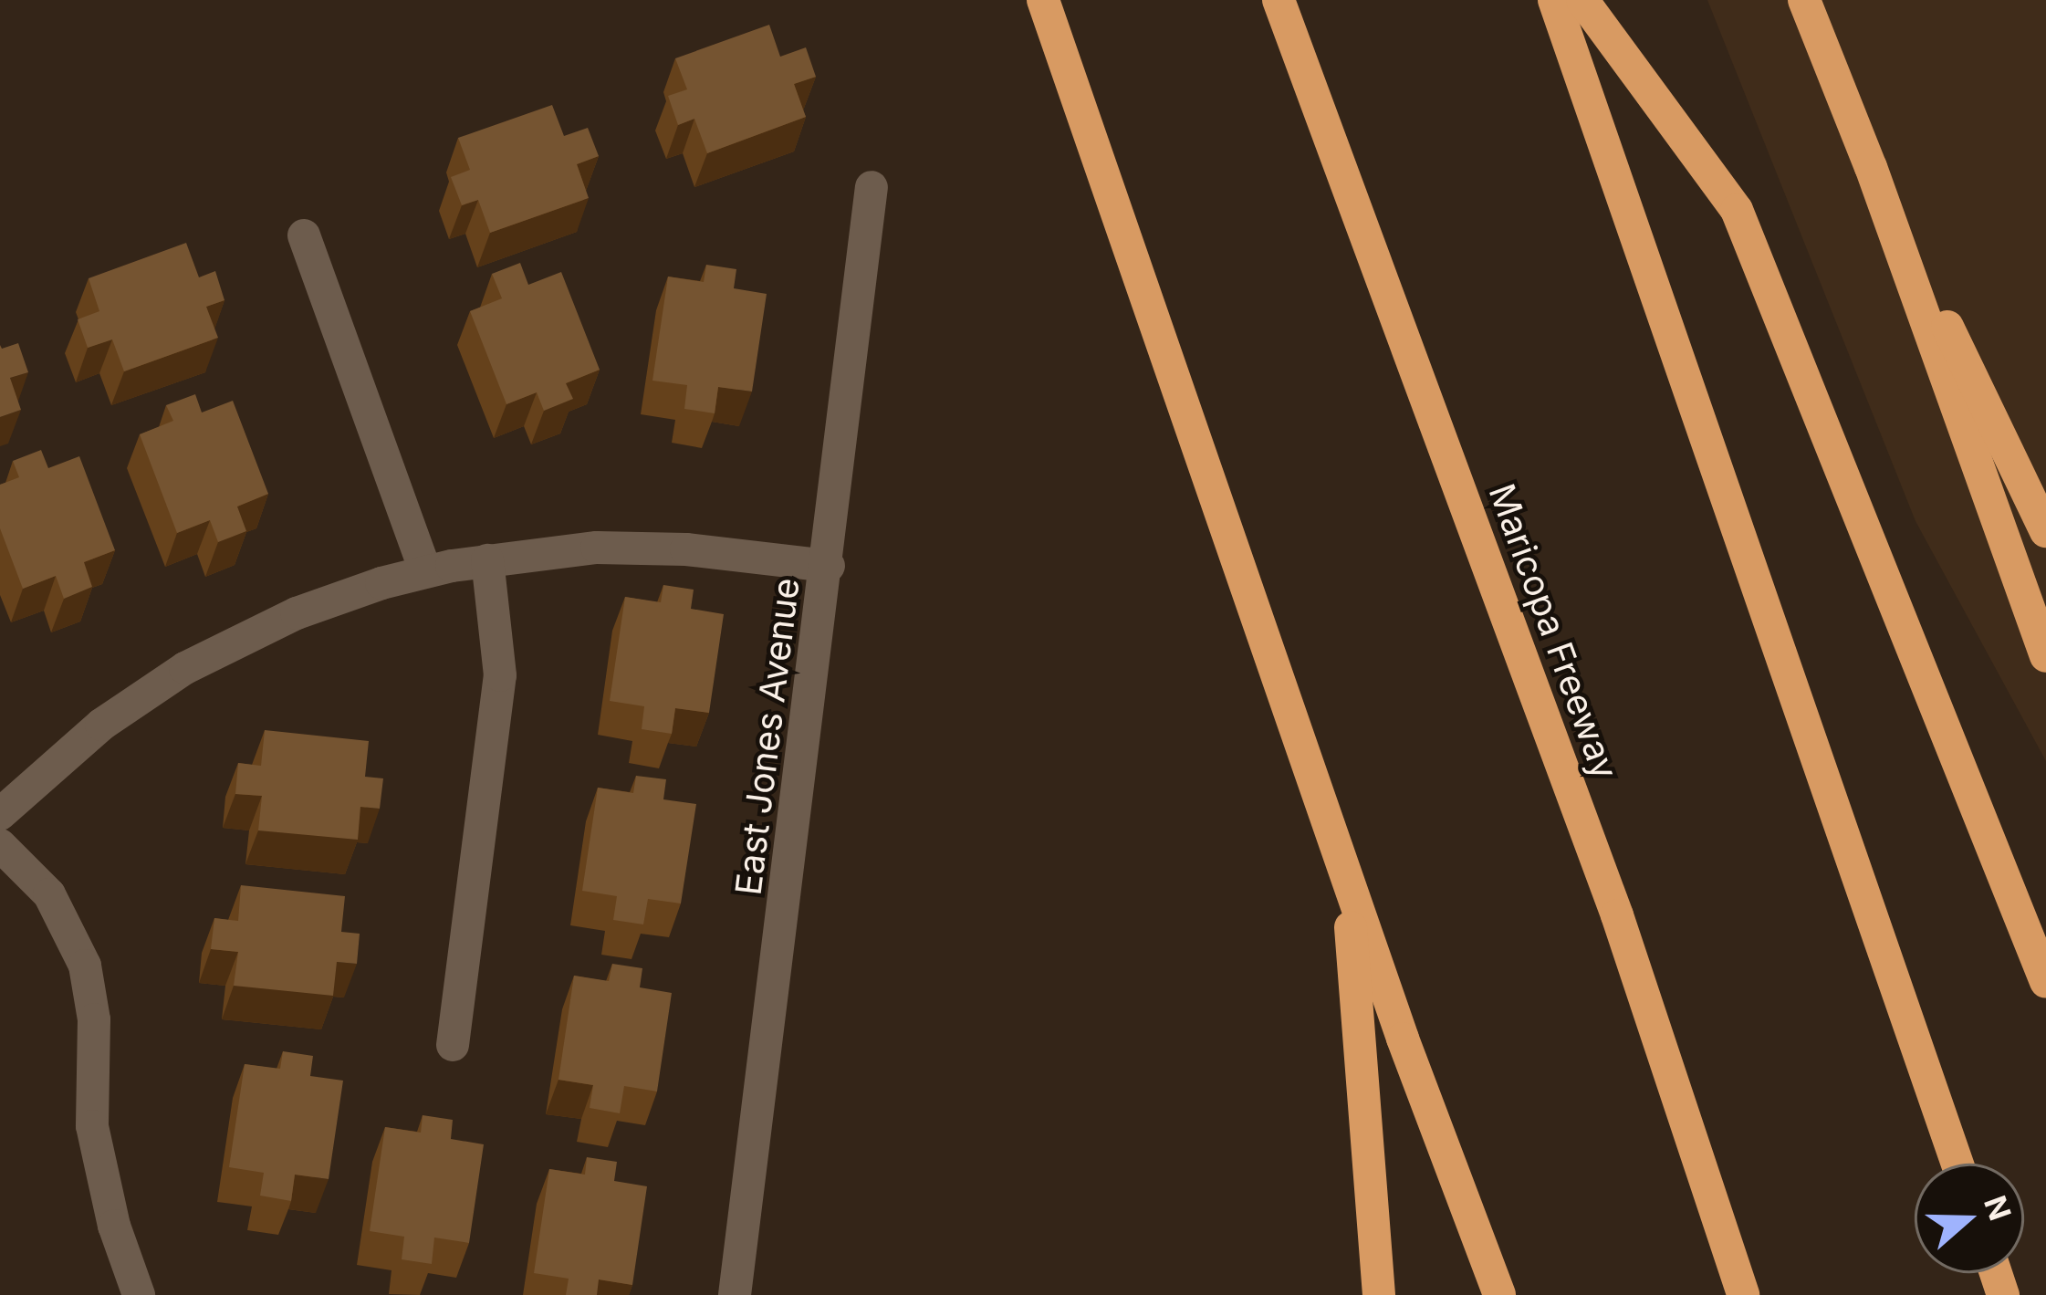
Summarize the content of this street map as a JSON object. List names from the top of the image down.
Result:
{
  "streets": {
    "highway": ["Maricopa Freeway"],
    "street": ["East Jones Avenue"]
  },
  "north": "right"
}
